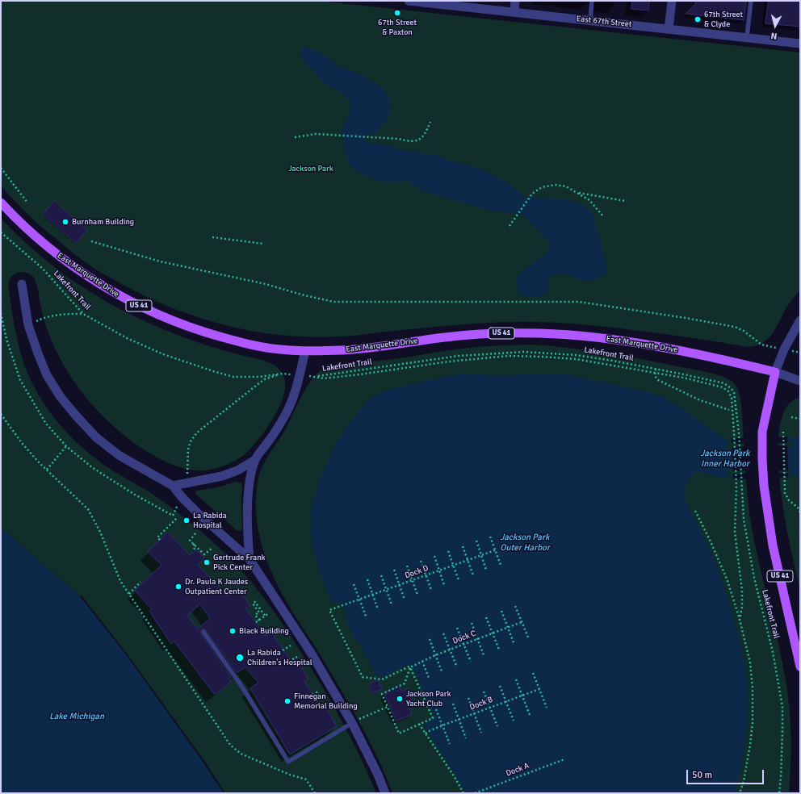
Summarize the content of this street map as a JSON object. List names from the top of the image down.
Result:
{
  "streets": {
    "main road": ["East Marquette Drive", "US 41"],
    "street": ["East 67th Street"],
    "path": [
      "Lakefront Trail",
      "Dock D",
      "Dock C",
      "Dock B",
      "Dock A"
    ]
  },
  "crossings": [
    ["East Marquette Drive", "US 41"],
    ["Dock D", "Dock C"]
  ],
  "water": ["Jackson Park Inner Harbor", "Jackson Park Outer Harbor", "Lake Michigan"],
  "parks": ["Jackson Park"],
  "places": [
    "67th Street & Paxton",
    "67th Street & Clyde",
    "Burnham Building",
    "La Rabida Hospital",
    "Gertrude Frank Pick Center",
    "Dr. Paula K Jaudes Outpatient Center",
    "Black Building",
    "La Rabida Children's Hospital",
    "Jackson Park Yacht Club",
    "Finnegan Memorial Building"
  ],
  "scale_bar": "50 m",
  "north": "bottom"
}
